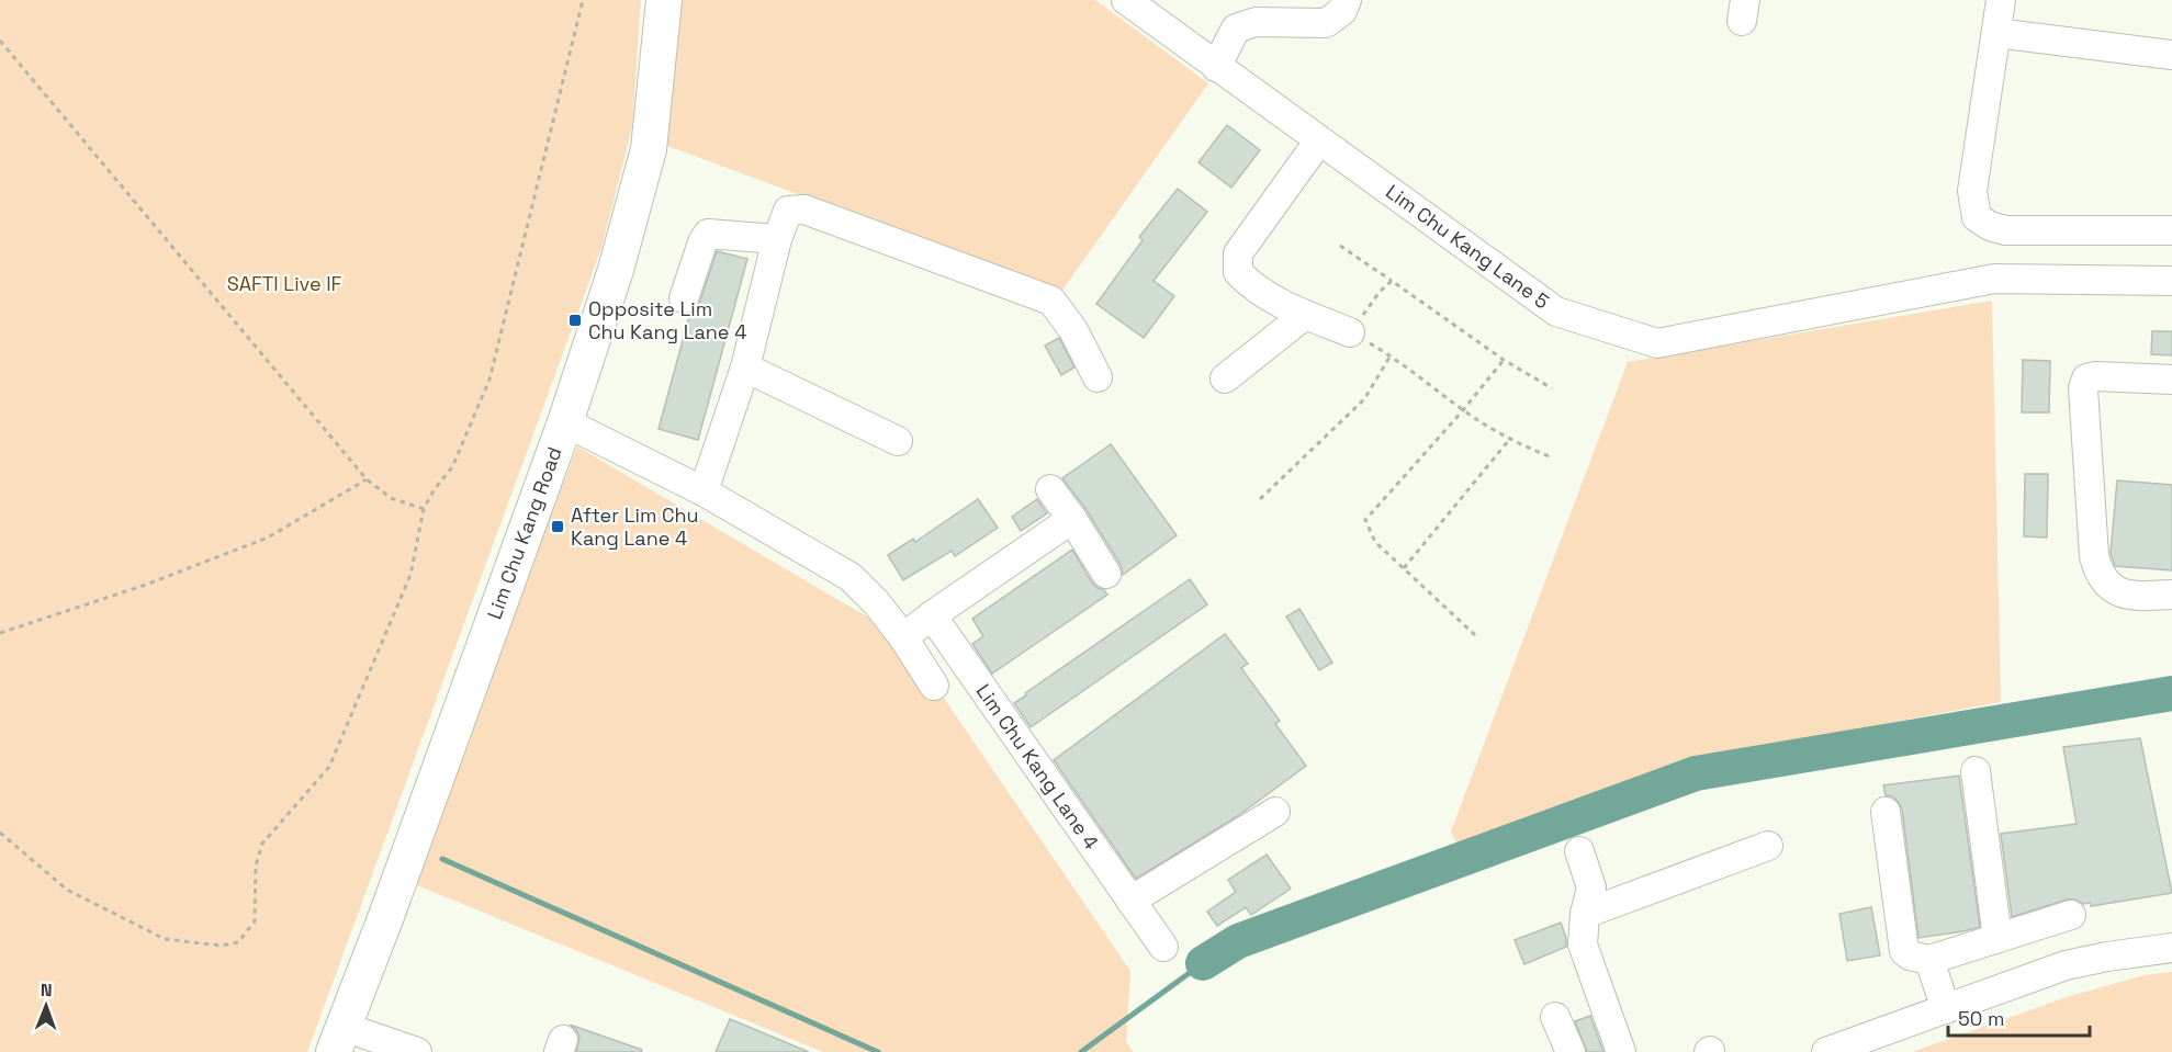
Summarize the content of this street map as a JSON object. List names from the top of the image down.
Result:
{
  "streets": {
    "main road": ["Lim Chu Kang Road"],
    "street": ["Lim Chu Kang Lane 5", "Lim Chu Kang Lane 4"]
  },
  "parks": ["SAFTI Live IF"],
  "places": {
    "transit": ["Opposite Lim Chu Kang Lane 4", "After Lim Chu Kang Lane 4"]
  },
  "scale_bar": "50 m",
  "north": "top"
}
